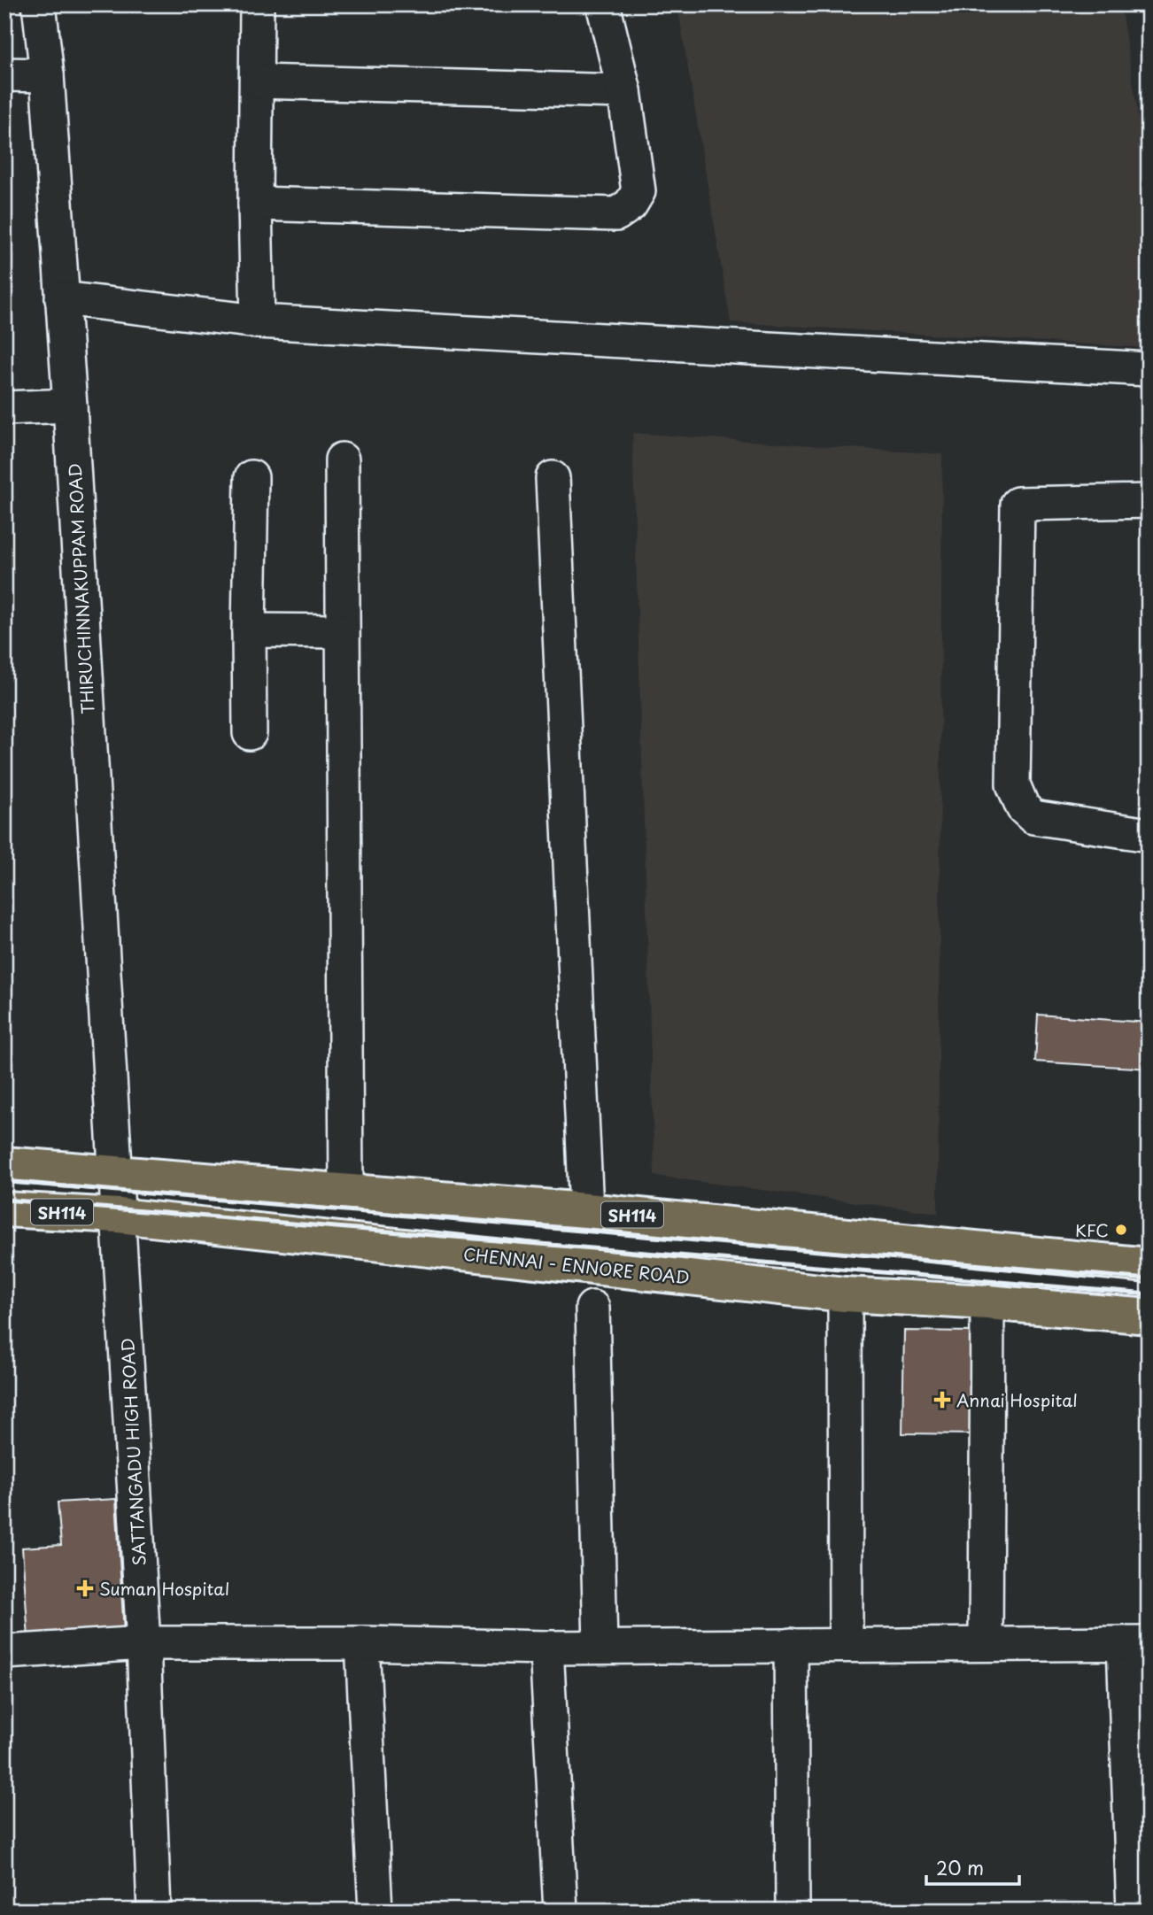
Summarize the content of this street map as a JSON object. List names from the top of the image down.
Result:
{
  "streets": {
    "main road": ["SH114", "CHENNAI - ENNORE ROAD"],
    "street": ["THIRUCHINNAKUPPAM ROAD", "SATTANGADU HIGH ROAD"]
  },
  "crossings": [
    ["THIRUCHINNAKUPPAM ROAD", "SH114"],
    ["THIRUCHINNAKUPPAM ROAD", "CHENNAI - ENNORE ROAD"],
    ["THIRUCHINNAKUPPAM ROAD", "SATTANGADU HIGH ROAD"],
    ["CHENNAI - ENNORE ROAD", "SATTANGADU HIGH ROAD"]
  ],
  "places": {
    "other": ["KFC"],
    "health": ["Annai Hospital", "Suman Hospital"]
  },
  "scale_bar": "20 m"
}
